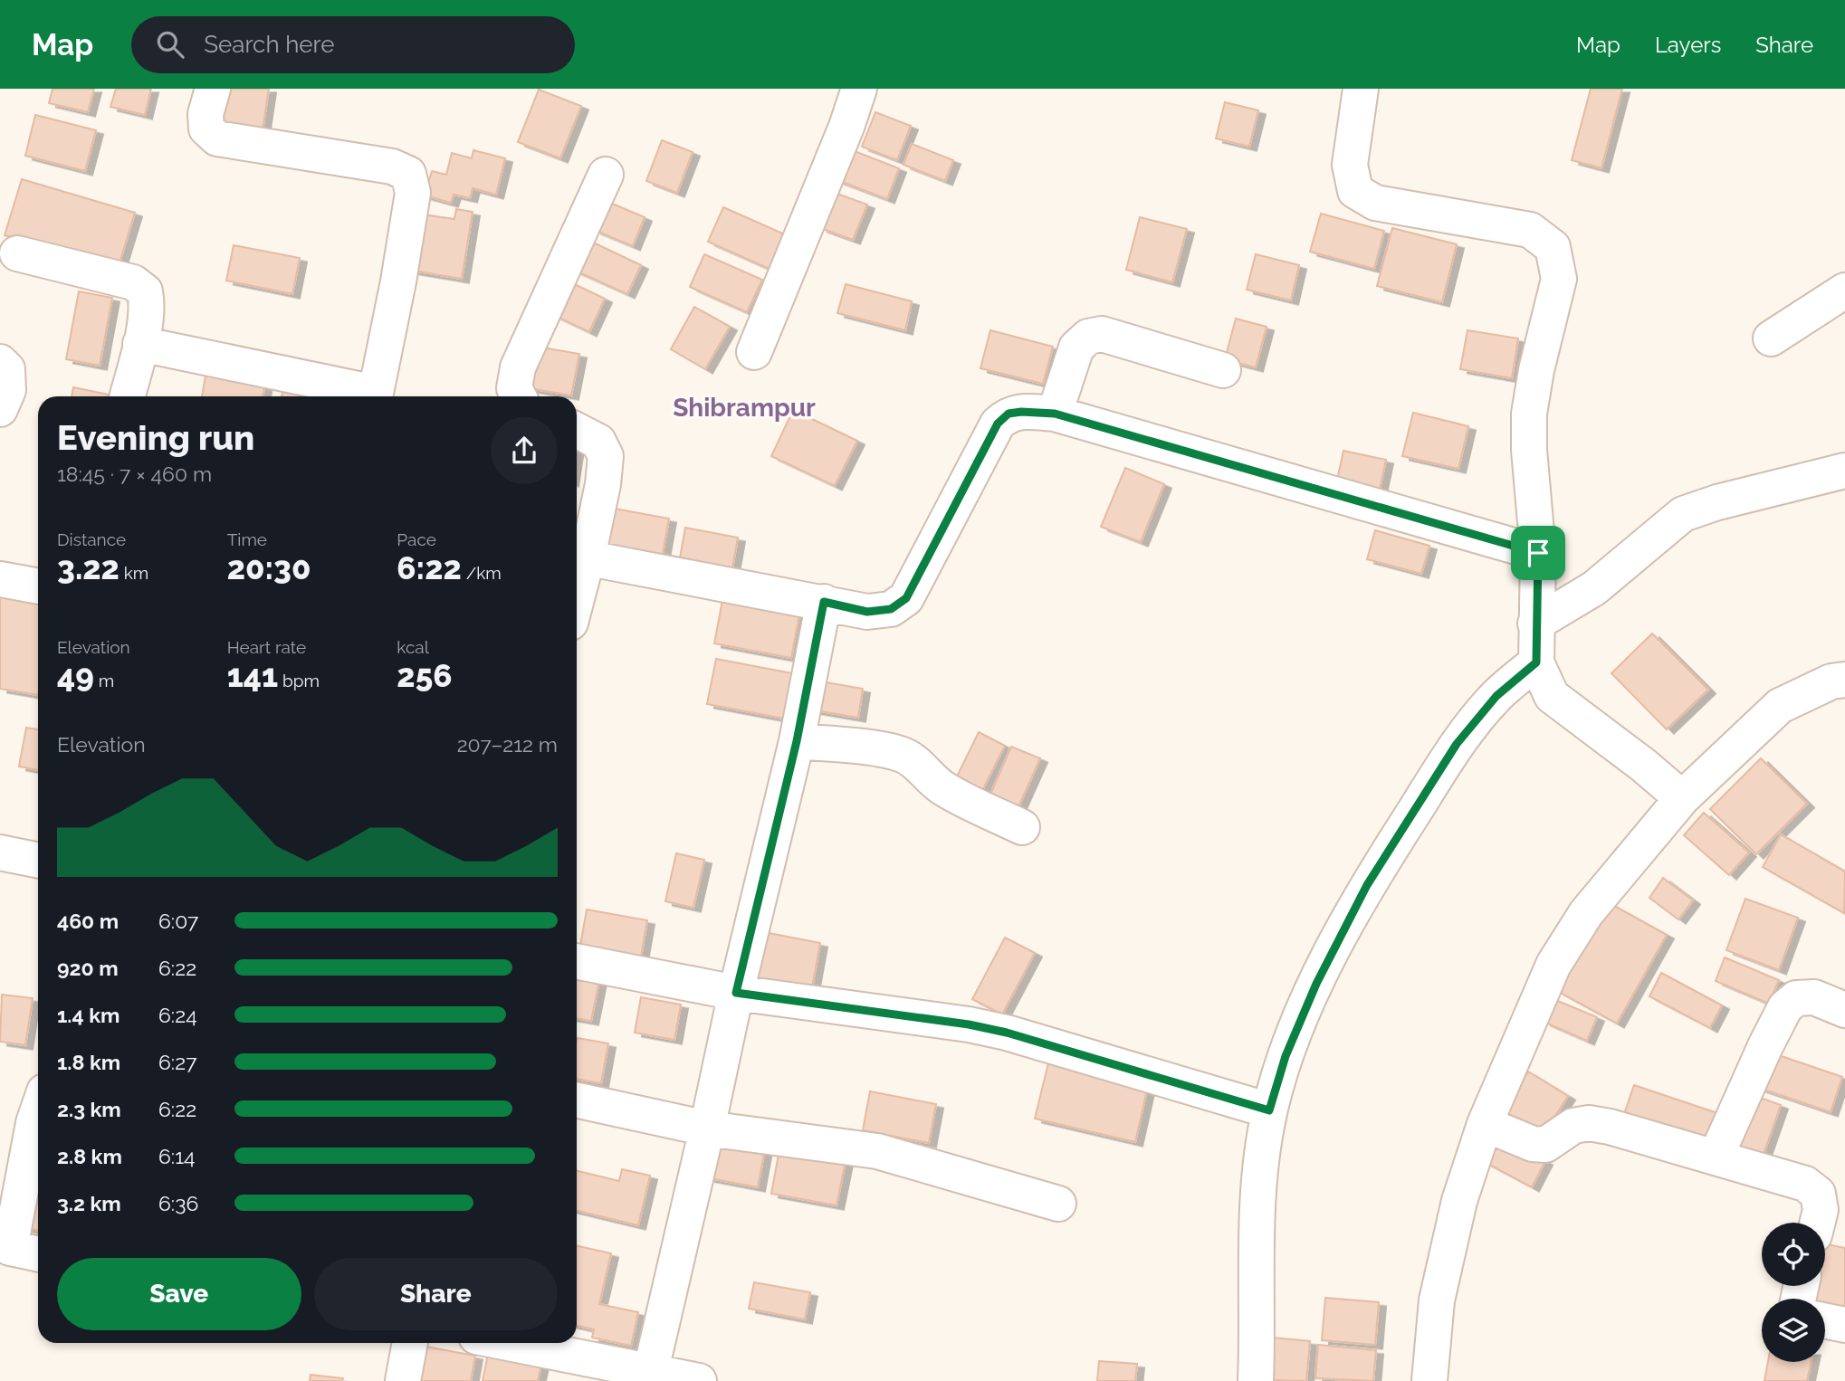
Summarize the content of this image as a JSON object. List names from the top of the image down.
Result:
{
  "districts": ["Shibrampur"],
  "page": {
    "header": "Map",
    "search": "Search here",
    "nav": ["Map", "Layers", "Share"],
    "heading": ["Evening run", "18:45 · 7 × 460 m"],
    "stats": [
      ["Distance", "3.22 km"],
      ["Time", "20:30"],
      ["Pace", "6:22 /km"],
      ["Elevation", "49 m"],
      ["Heart rate", "141 bpm"],
      ["kcal", "256"]
    ],
    "chart": ["Elevation", "207–212 m"],
    "list": [
      {
        "name": "460 m",
        "note": "6:07"
      },
      {
        "name": "920 m",
        "note": "6:22"
      },
      {
        "name": "1.4 km",
        "note": "6:24"
      },
      {
        "name": "1.8 km",
        "note": "6:27"
      },
      {
        "name": "2.3 km",
        "note": "6:22"
      },
      {
        "name": "2.8 km",
        "note": "6:14"
      },
      {
        "name": "3.2 km",
        "note": "6:36"
      }
    ],
    "buttons": ["Save", "Share"]
  }
}
